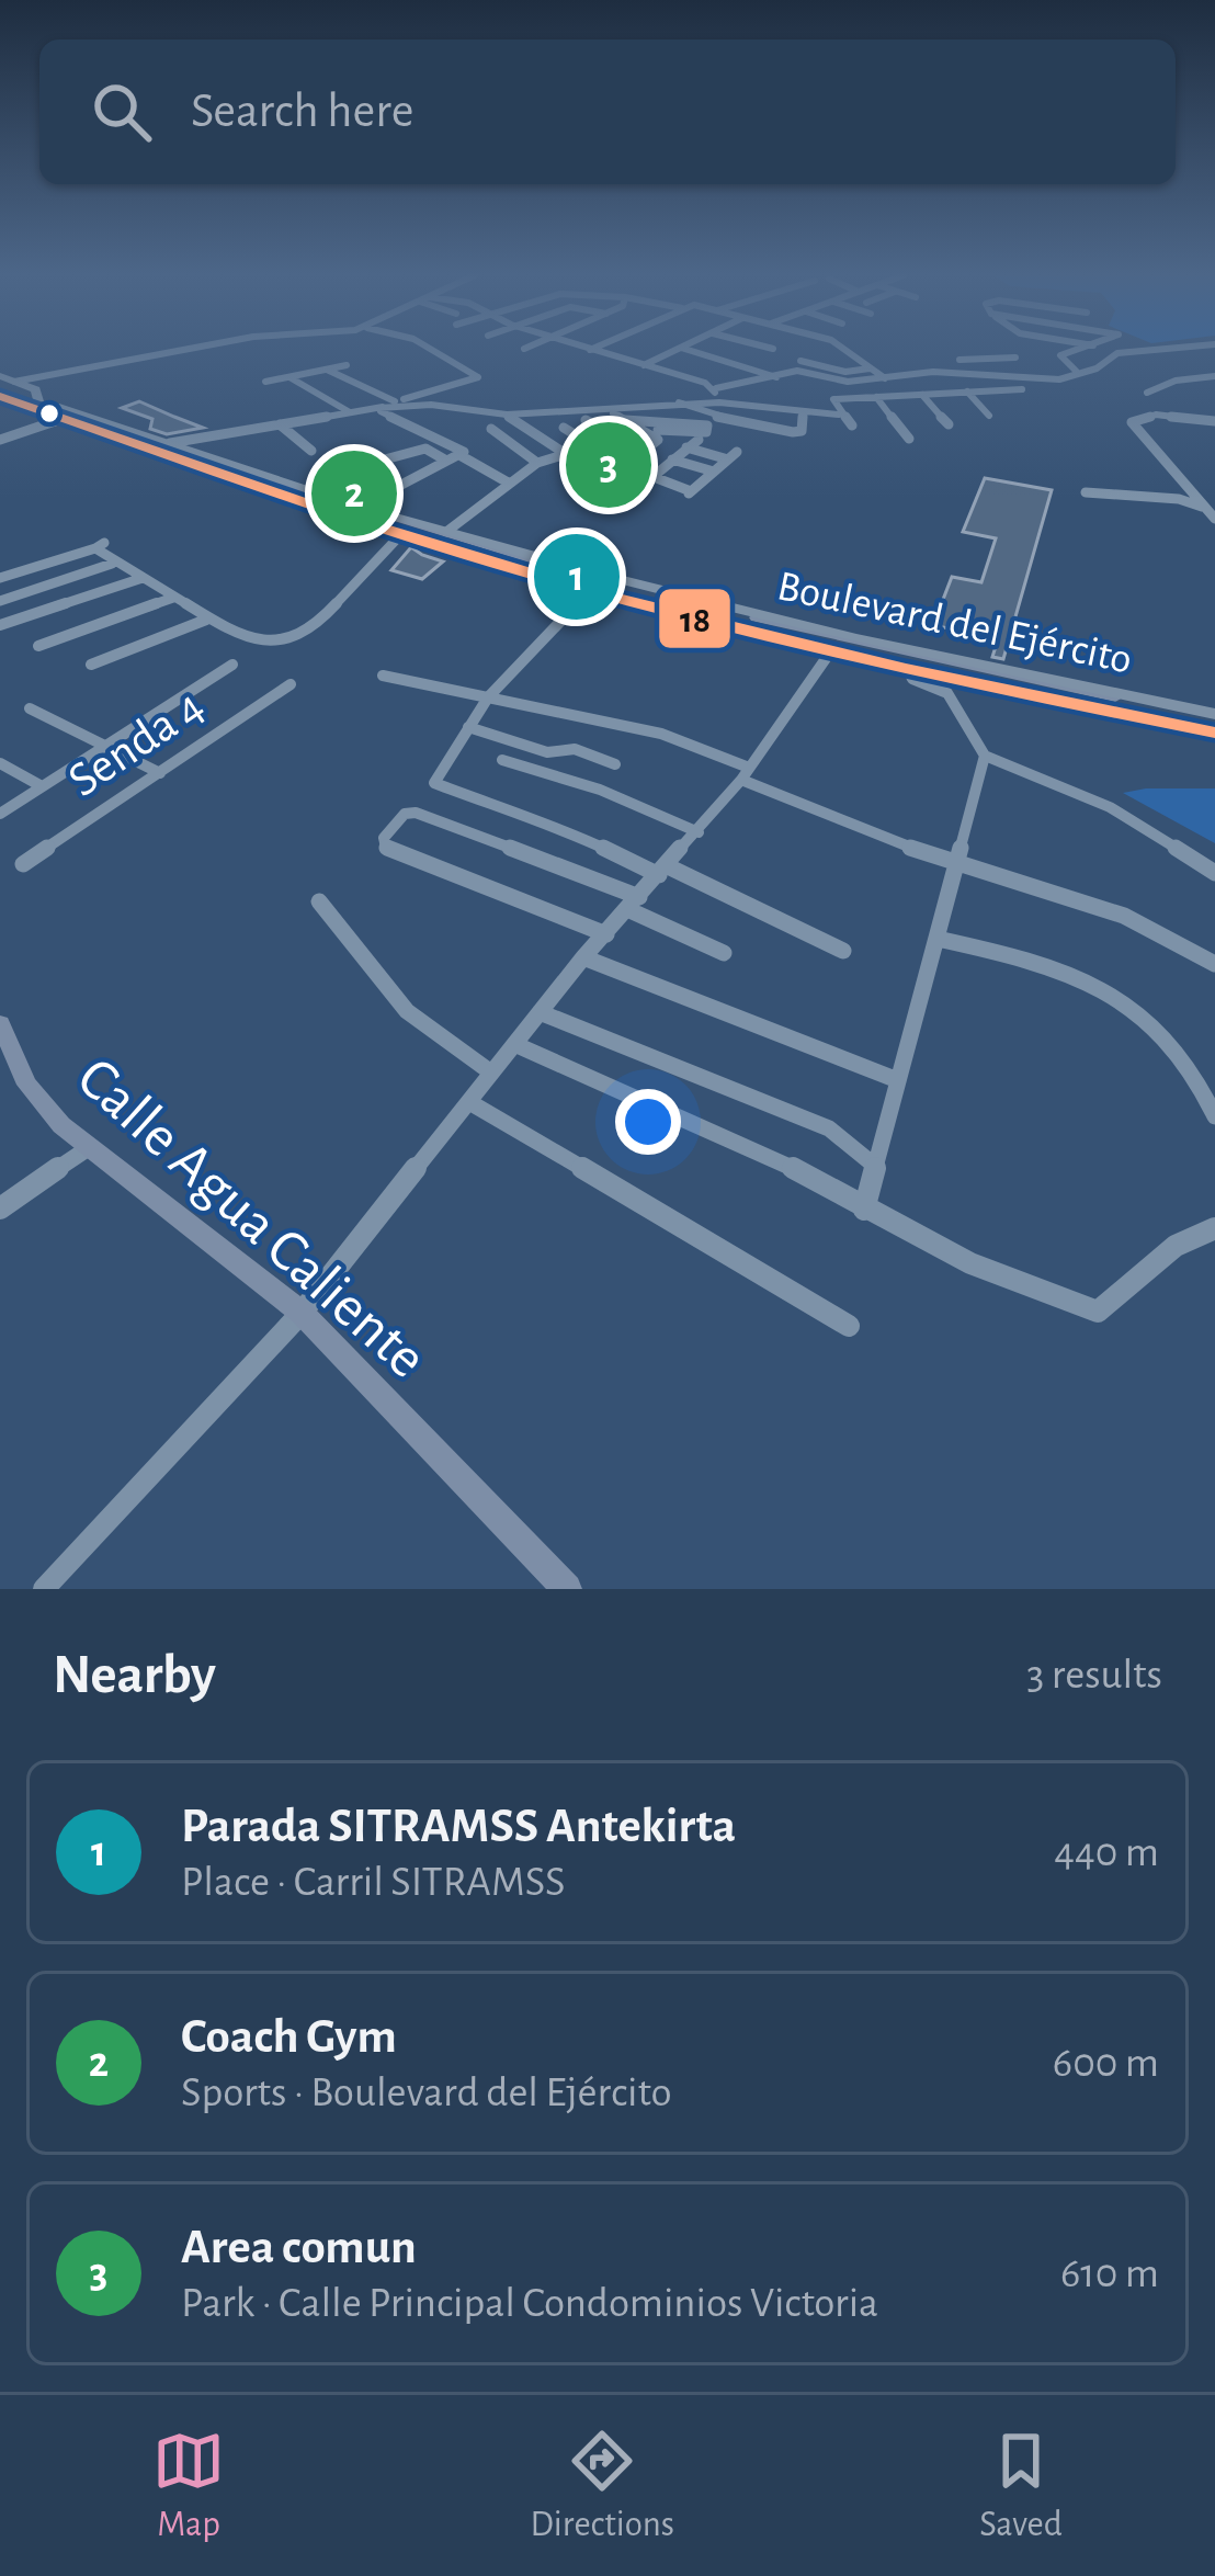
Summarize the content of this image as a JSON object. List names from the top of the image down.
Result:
{
  "streets": {
    "highway": ["Boulevard del Ejército"],
    "main road": ["Calle Agua Caliente"],
    "street": ["Senda 4"]
  },
  "lines": ["transit line 18"],
  "page": {
    "search": "Search here",
    "pins": ["3", "2", "1"],
    "heading": ["Nearby", "3 results"],
    "list": [
      {
        "mark": "1",
        "name": "Parada SITRAMSS Antekirta",
        "note": "Place · Carril SITRAMSS",
        "value": "440 m"
      },
      {
        "mark": "2",
        "name": "Coach Gym",
        "note": "Sports · Boulevard del Ejército",
        "value": "600 m"
      },
      {
        "mark": "3",
        "name": "Area comun",
        "note": "Park · Calle Principal Condominios Victoria",
        "value": "610 m"
      }
    ],
    "nav": ["Map", "Directions", "Saved"]
  }
}
